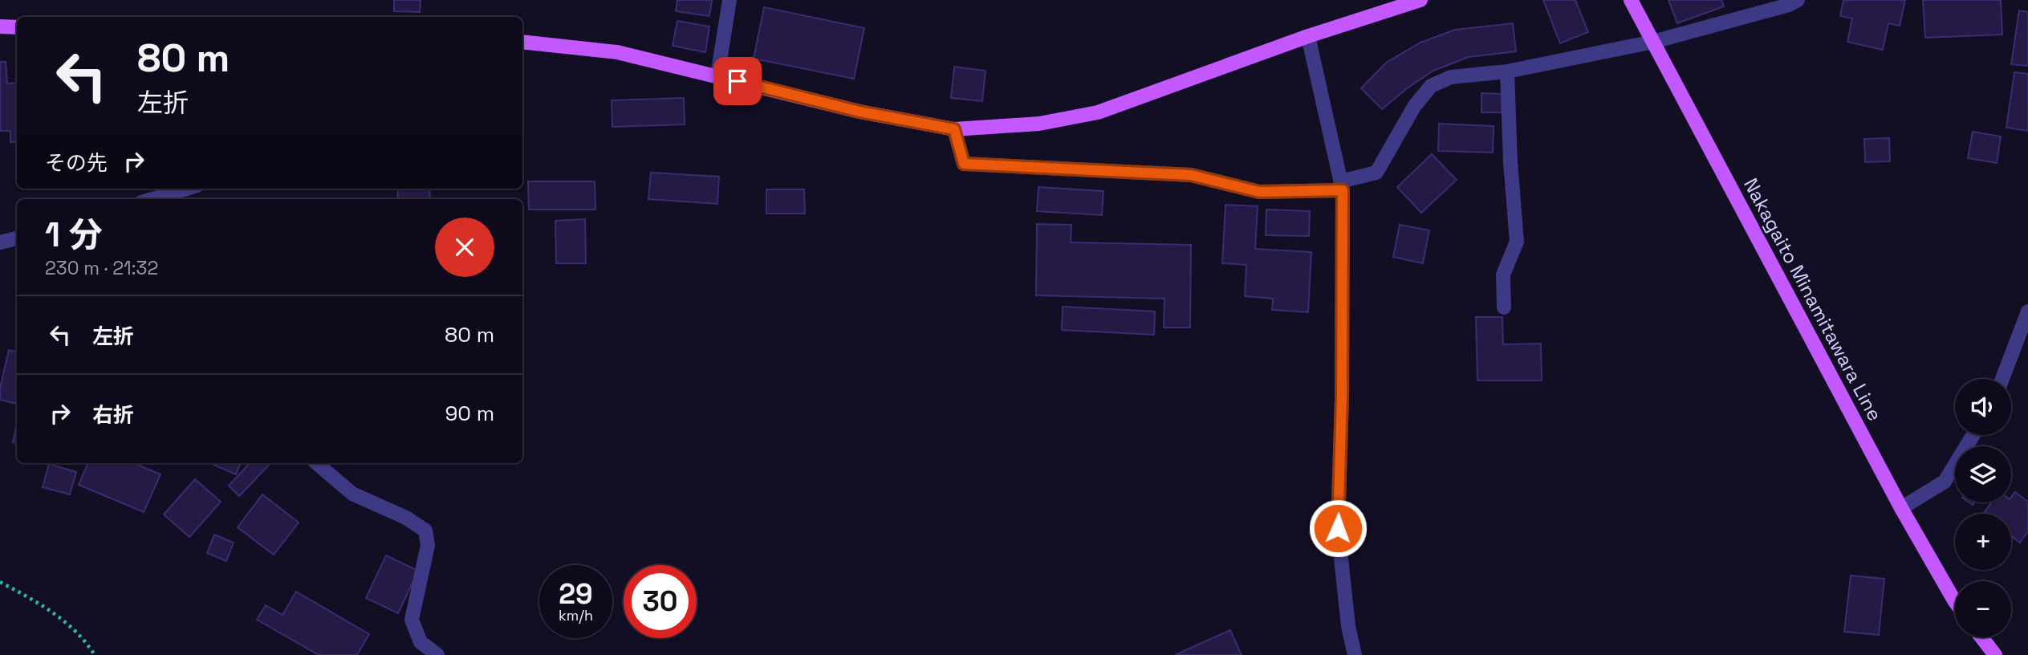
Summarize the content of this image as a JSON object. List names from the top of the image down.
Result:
{
  "streets": {
    "main road": ["Nakagaito Minamitawara Line"]
  },
  "page": {
    "turn": ["80 m", "左折"],
    "then": "その先",
    "heading": ["1 分", "230 m · 21:32"],
    "list": [
      {
        "name": "左折",
        "value": "80 m"
      },
      {
        "name": "右折",
        "value": "90 m"
      }
    ],
    "map_buttons": ["+", "−"],
    "speed": "29 km/h",
    "limit": "30"
  }
}
